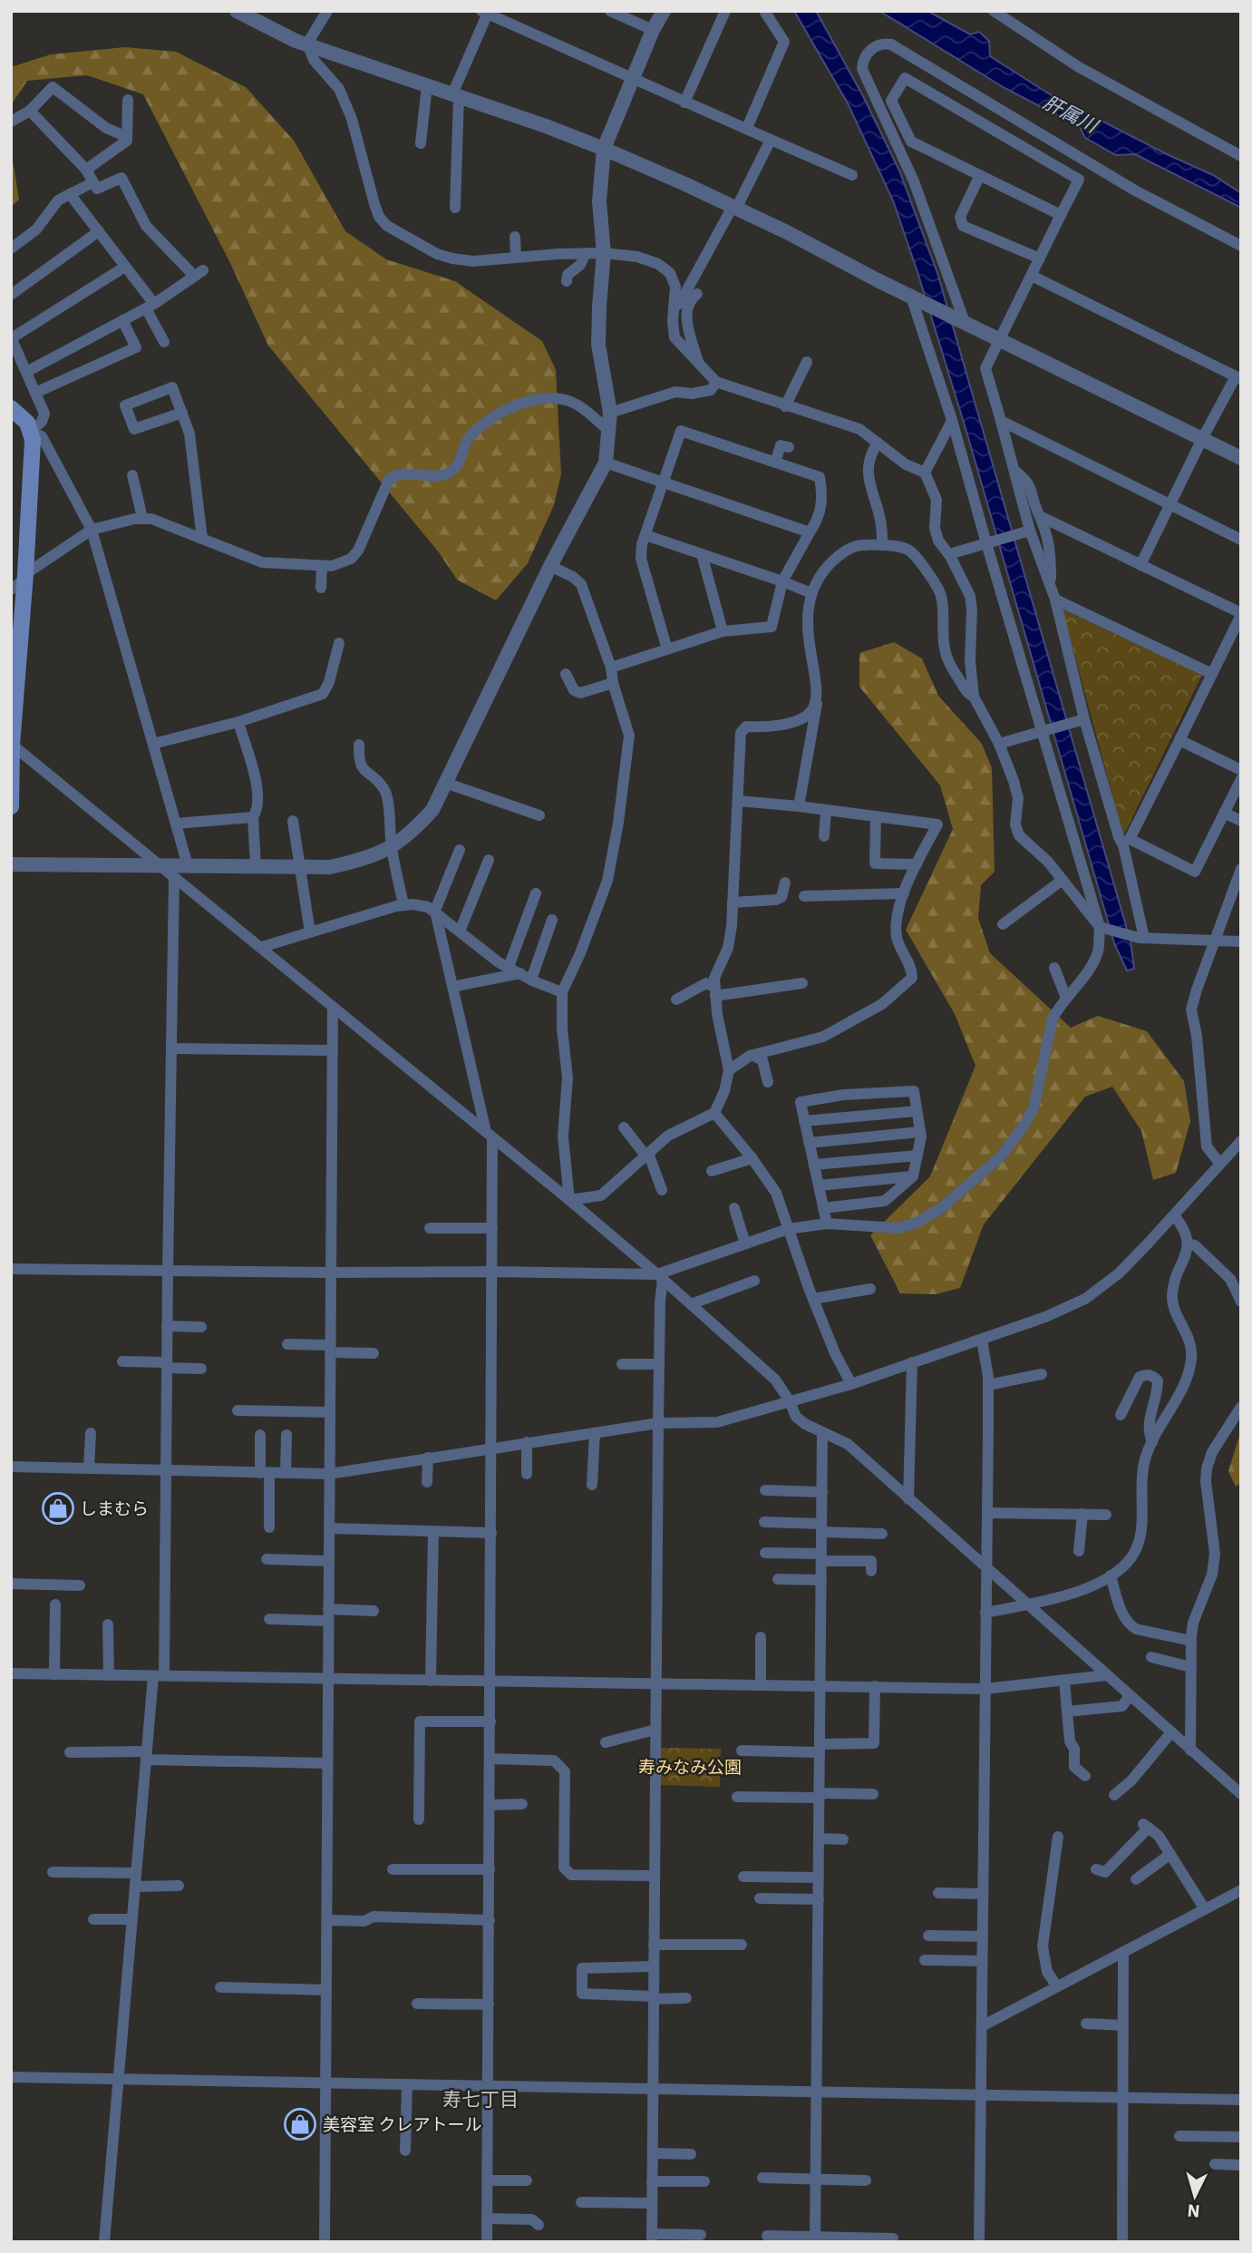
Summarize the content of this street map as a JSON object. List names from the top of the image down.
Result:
{
  "districts": ["寿七丁目"],
  "water": ["肝属川"],
  "parks": ["寿みなみ公園"],
  "places": {
    "shop": ["しまむら", "美容室 クレアトール"]
  },
  "north": "bottom"
}
